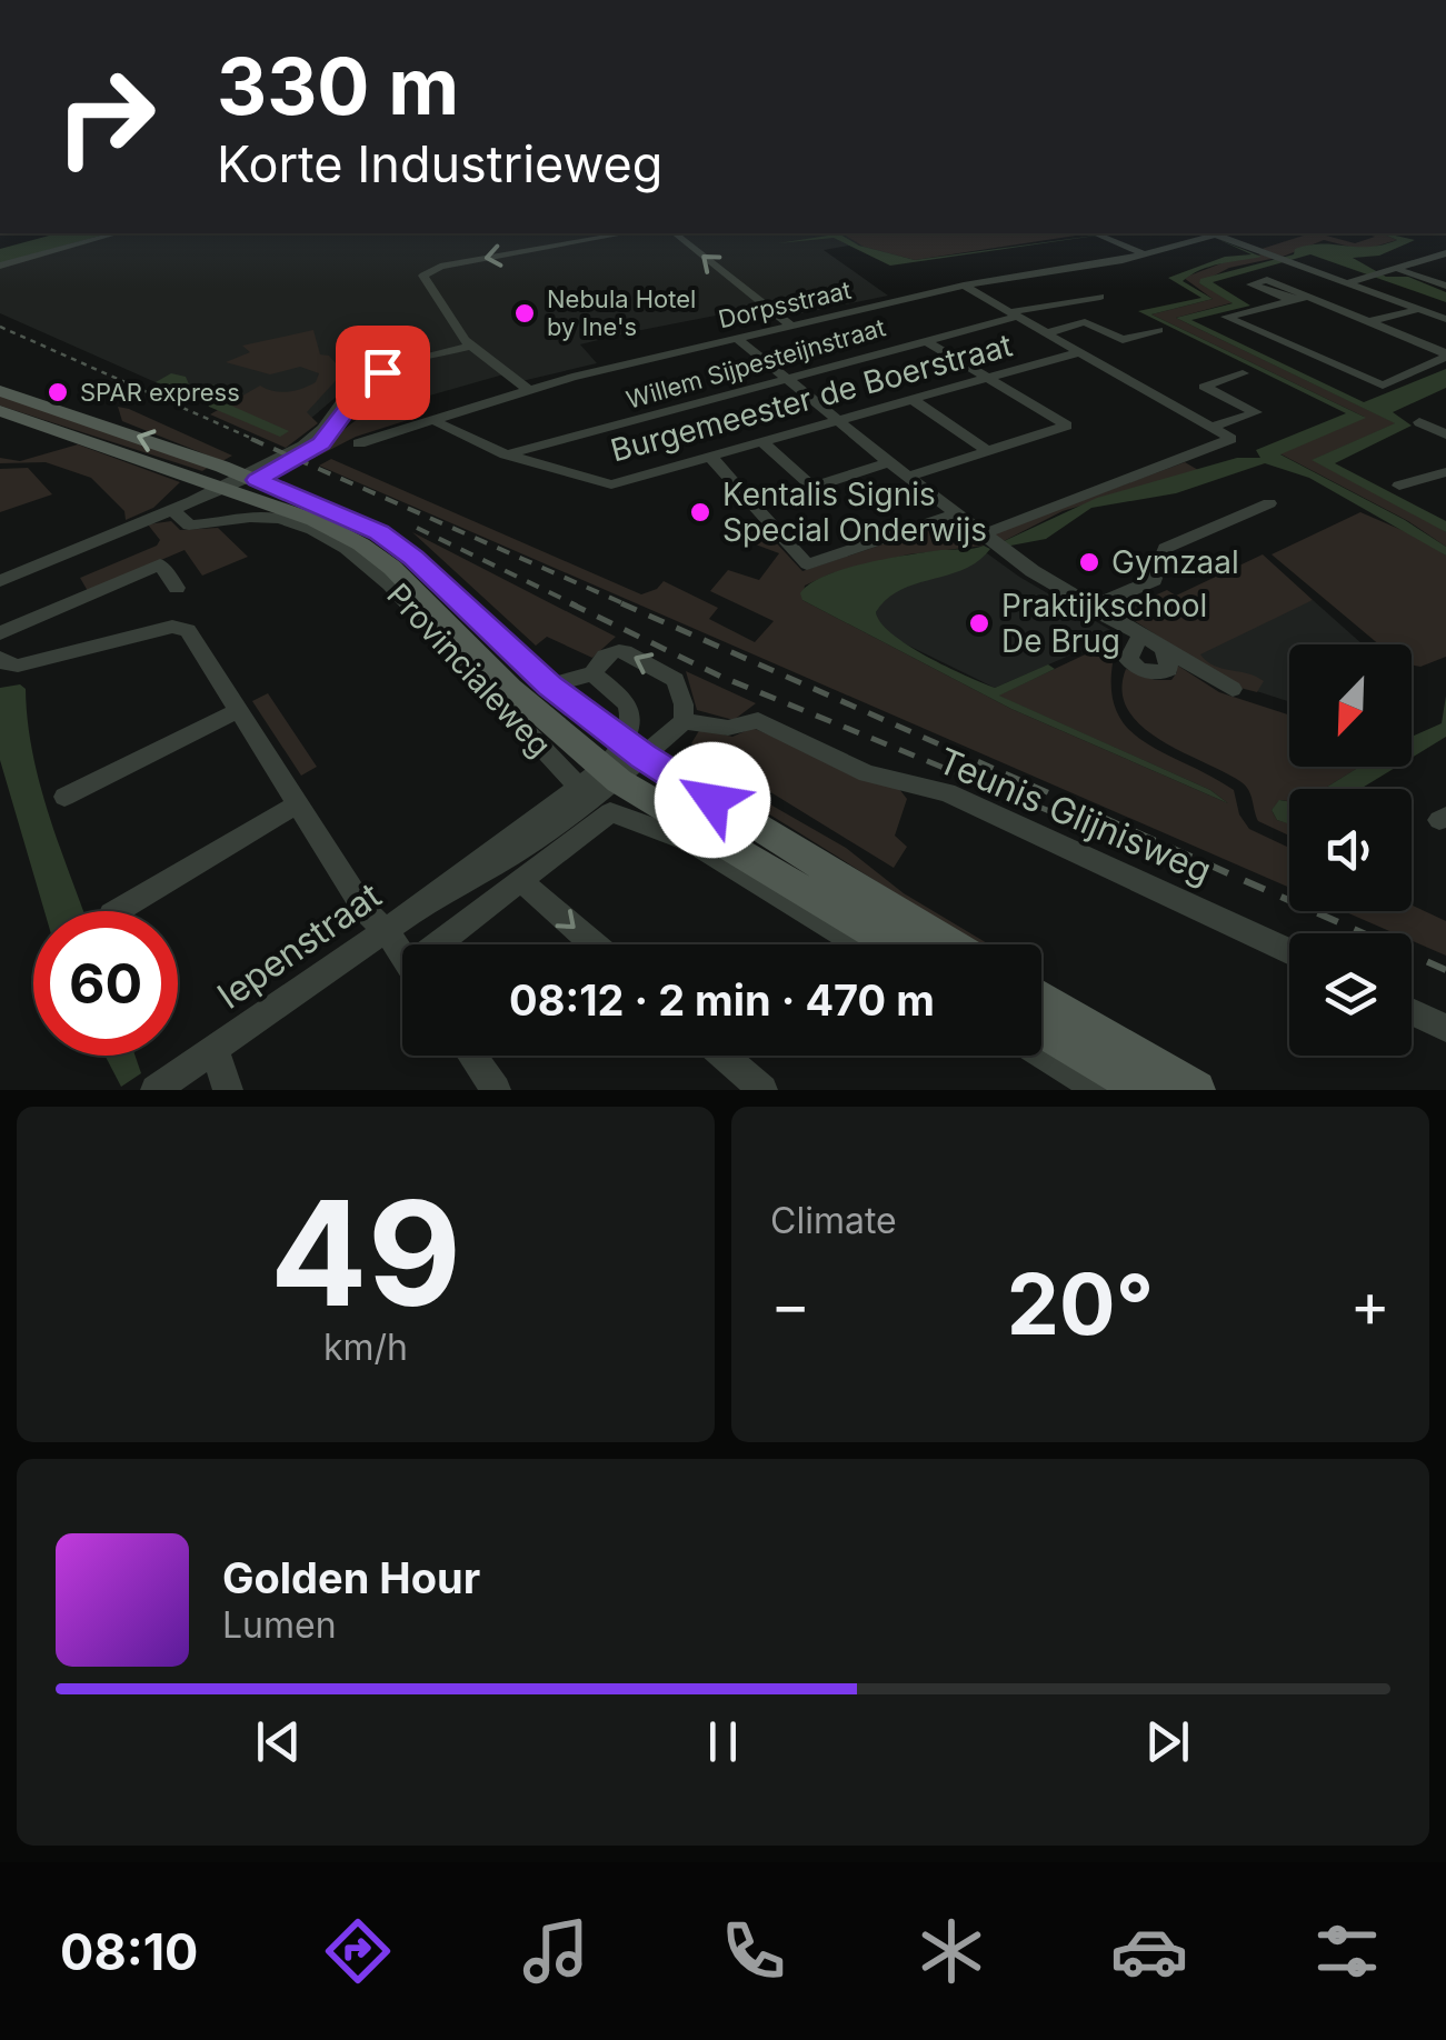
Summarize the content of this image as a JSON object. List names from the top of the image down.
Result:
{
  "streets": {
    "main road": ["Provincialeweg"],
    "street": [
      "Dorpsstraat",
      "Willem Sijpesteijnstraat",
      "Burgemeester de Boerstraat",
      "Teunis Glijnisweg",
      "Iepenstraat"
    ]
  },
  "crossings": [
    ["Dorpsstraat", "Burgemeester de Boerstraat"],
    ["Willem Sijpesteijnstraat", "Burgemeester de Boerstraat"],
    ["Provincialeweg", "Teunis Glijnisweg"],
    ["Provincialeweg", "Iepenstraat"]
  ],
  "places": [
    "Nebula Hotel by Ine's",
    "SPAR express",
    "Kentalis Signis Special Onderwijs",
    "Gymzaal",
    "Praktijkschool De Brug"
  ],
  "north": "bottom left",
  "page": {
    "turn": ["330 m", "Korte Industrieweg"],
    "limit": "60",
    "trip": "08:12 · 2 min · 470 m",
    "tile": [
      ["49", "km/h"],
      "Climate"
    ],
    "heat": ["−", "20°", "+"],
    "song": ["Golden Hour", "Lumen"],
    "tabs": "08:10"
  }
}
